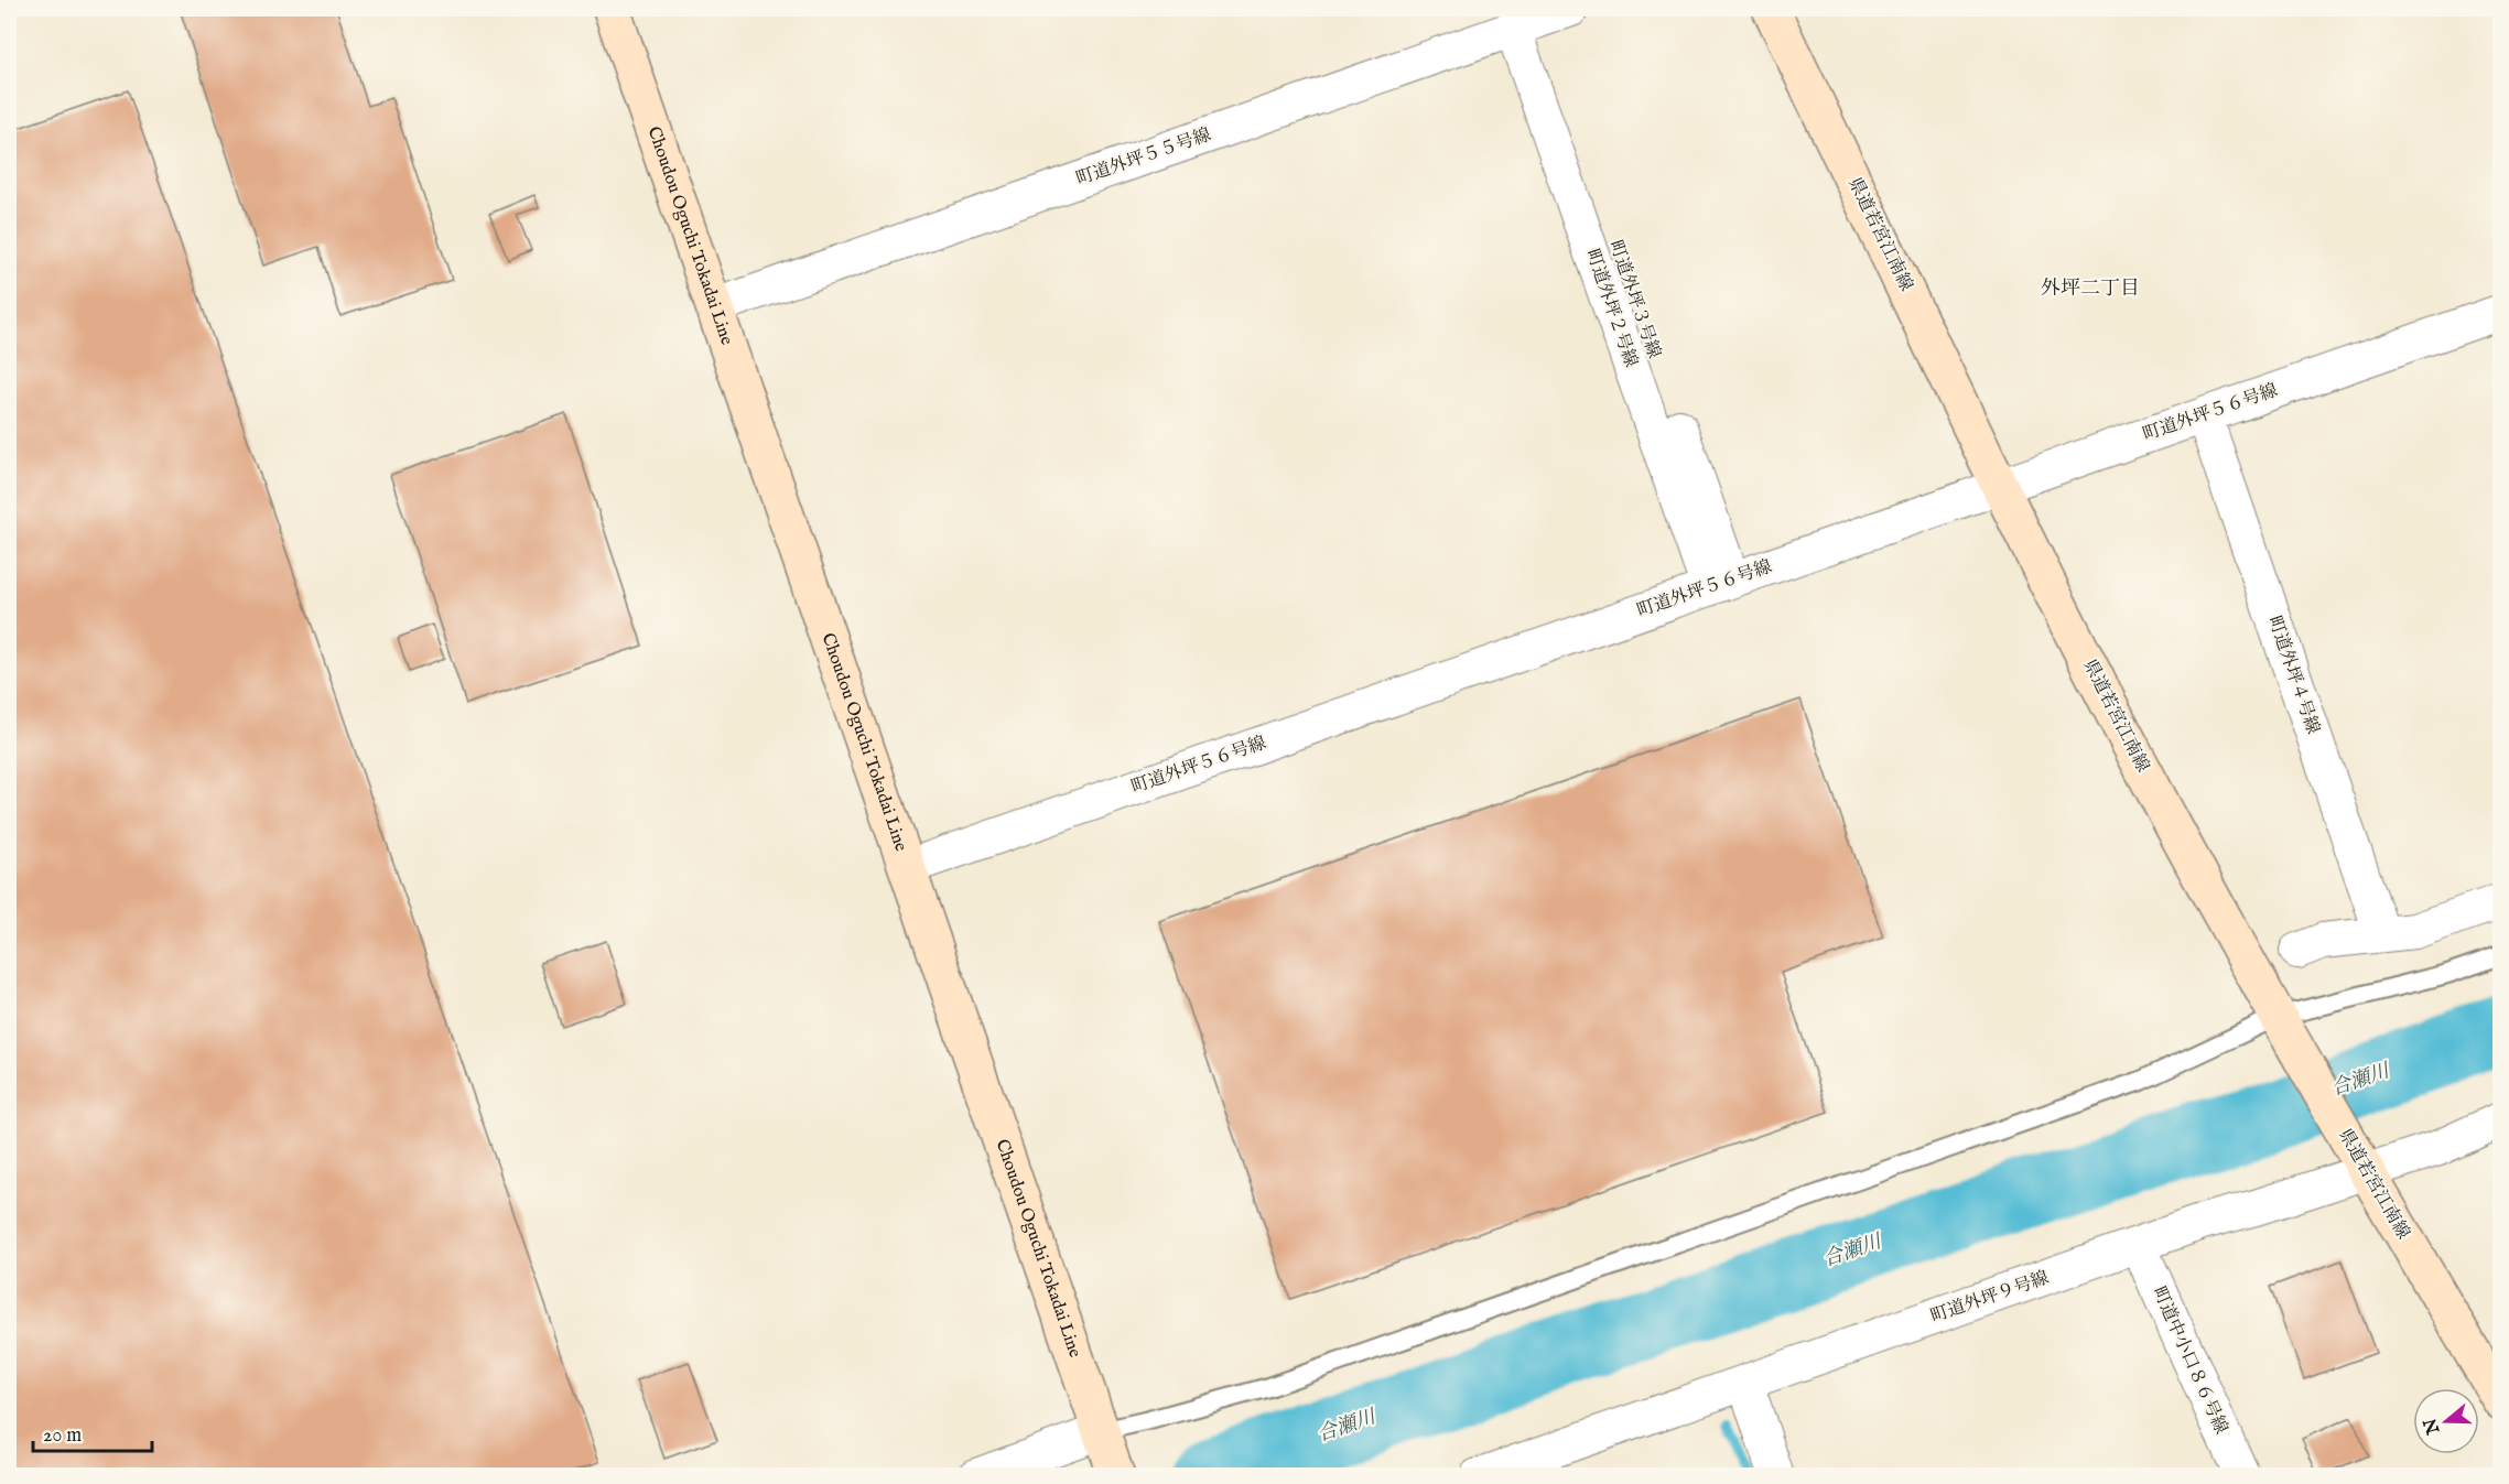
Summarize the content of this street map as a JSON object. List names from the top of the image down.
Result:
{
  "streets": {
    "main road": ["県道若宮江南線", "Choudou Oguchi Tokadai Line"],
    "street": [
      "町道外坪５５号線",
      "町道外坪２号線",
      "町道外坪５６号線",
      "町道外坪４号線",
      "町道外坪９号線",
      "町道中小口８６号線"
    ]
  },
  "crossings": [
    ["町道外坪５５号線", "Choudou Oguchi Tokadai Line"],
    ["町道外坪５５号線", "町道外坪２号線"],
    ["県道若宮江南線", "町道外坪５６号線"],
    ["県道若宮江南線", "町道外坪９号線"],
    ["Choudou Oguchi Tokadai Line", "町道外坪５６号線"],
    ["町道外坪２号線", "町道外坪５６号線"],
    ["町道外坪５６号線", "町道外坪４号線"],
    ["町道外坪９号線", "町道中小口８６号線"]
  ],
  "districts": ["外坪二丁目"],
  "water": ["合瀬川"],
  "scale_bar": "20 m",
  "north": "left"
}
